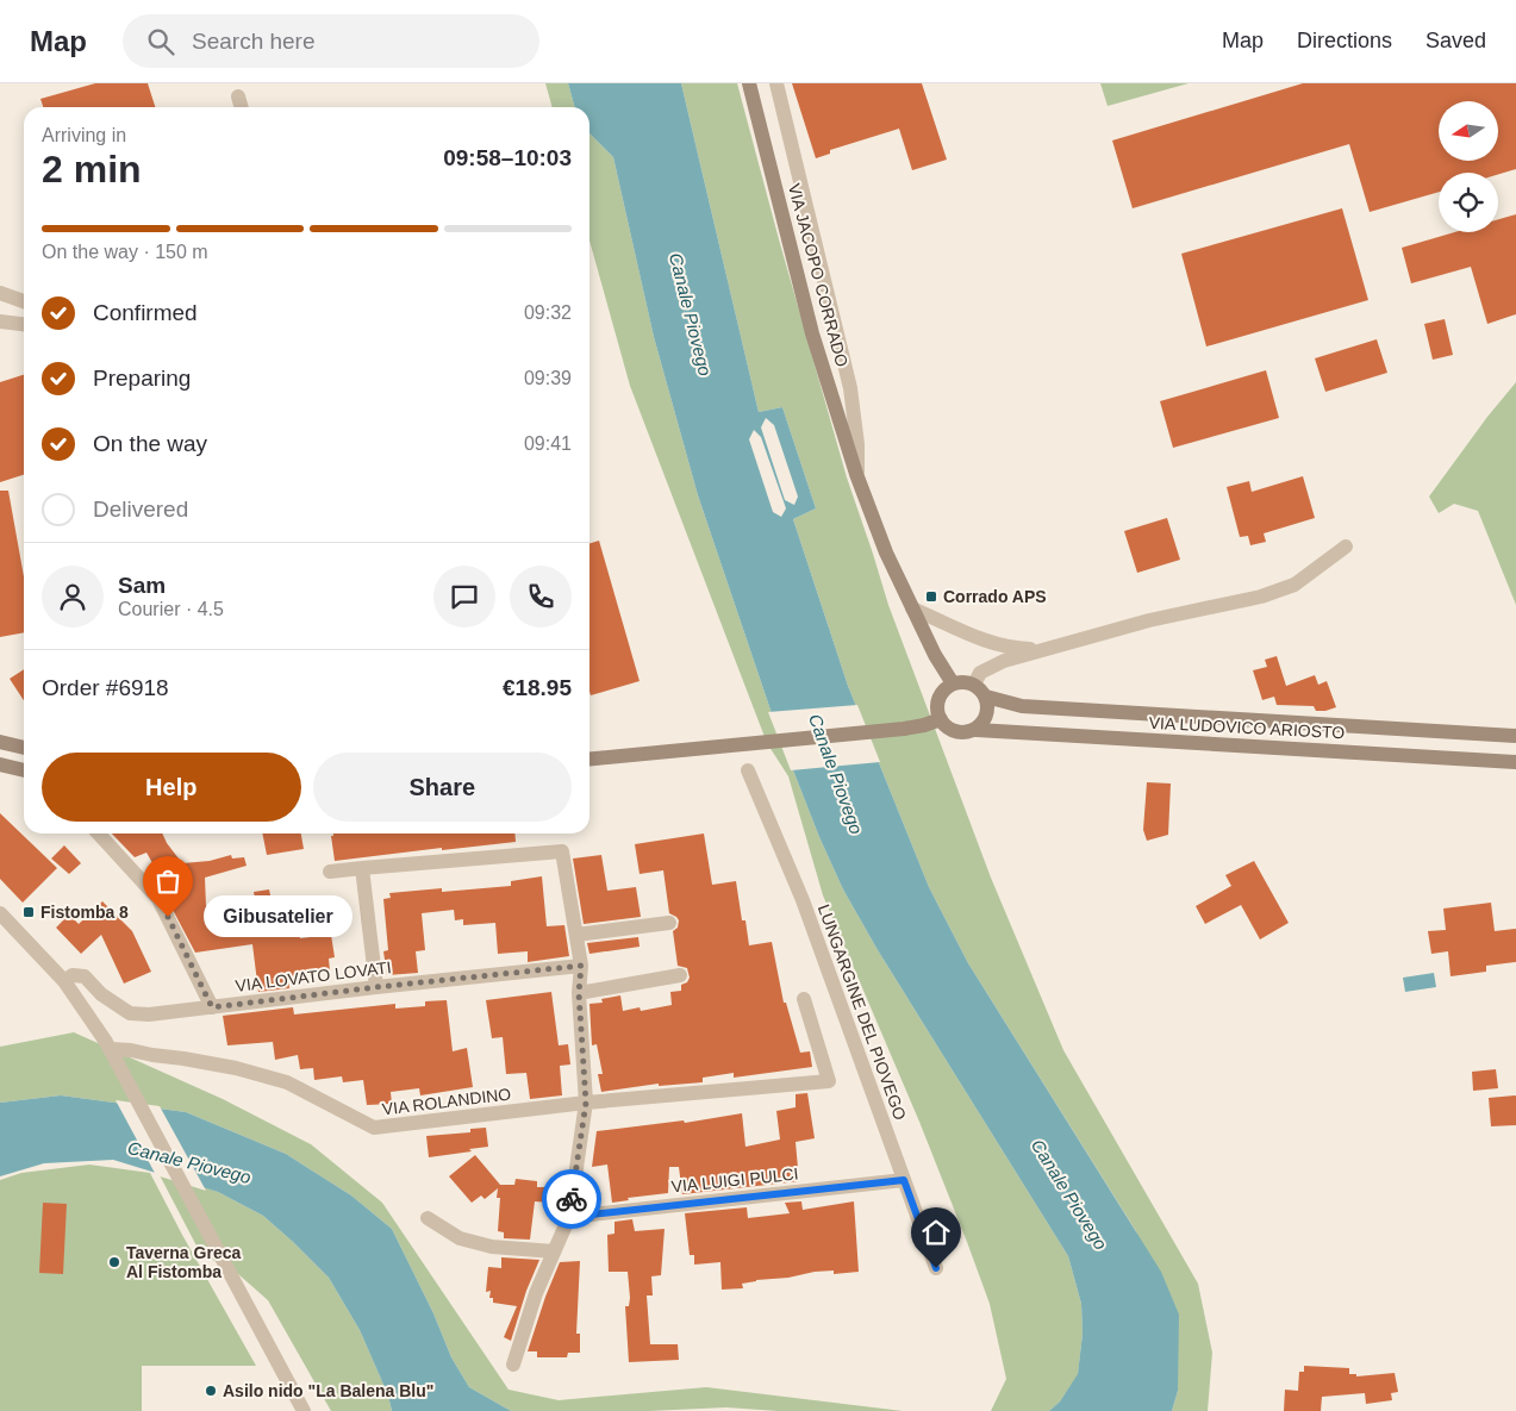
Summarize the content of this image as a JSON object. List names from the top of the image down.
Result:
{
  "streets": {
    "main road": ["VIA JACOPO CORRADO", "VIA LUDOVICO ARIOSTO"],
    "street": [
      "VIA LOVATO LOVATI",
      "LUNGARGINE DEL PIOVEGO",
      "VIA ROLANDINO",
      "VIA LUIGI PULCI"
    ]
  },
  "crossings": [
    ["VIA JACOPO CORRADO", "VIA LUDOVICO ARIOSTO"],
    ["LUNGARGINE DEL PIOVEGO", "VIA LUIGI PULCI"]
  ],
  "water": ["Canale Piovego"],
  "places": {
    "transit": ["Corrado APS", "Fistomba 8"],
    "other": ["Gibusatelier", "Taverna Greca Al Fistomba", "Asilo nido \"La Balena Blu\""]
  },
  "north": "left",
  "page": {
    "header": "Map",
    "search": "Search here",
    "nav": ["Map", "Directions", "Saved"],
    "heading": ["2 min", "Arriving in", "09:58–10:03"],
    "panel": [
      "Sam",
      "Courier · 4.5",
      "Order #6918",
      "€18.95"
    ],
    "bar": "On the way · 150 m",
    "list": [
      ["Confirmed", "09:32"],
      ["Preparing", "09:39"],
      ["On the way", "09:41"],
      "Delivered"
    ],
    "buttons": ["Help", "Share"],
    "bubble": "Gibusatelier"
  }
}
